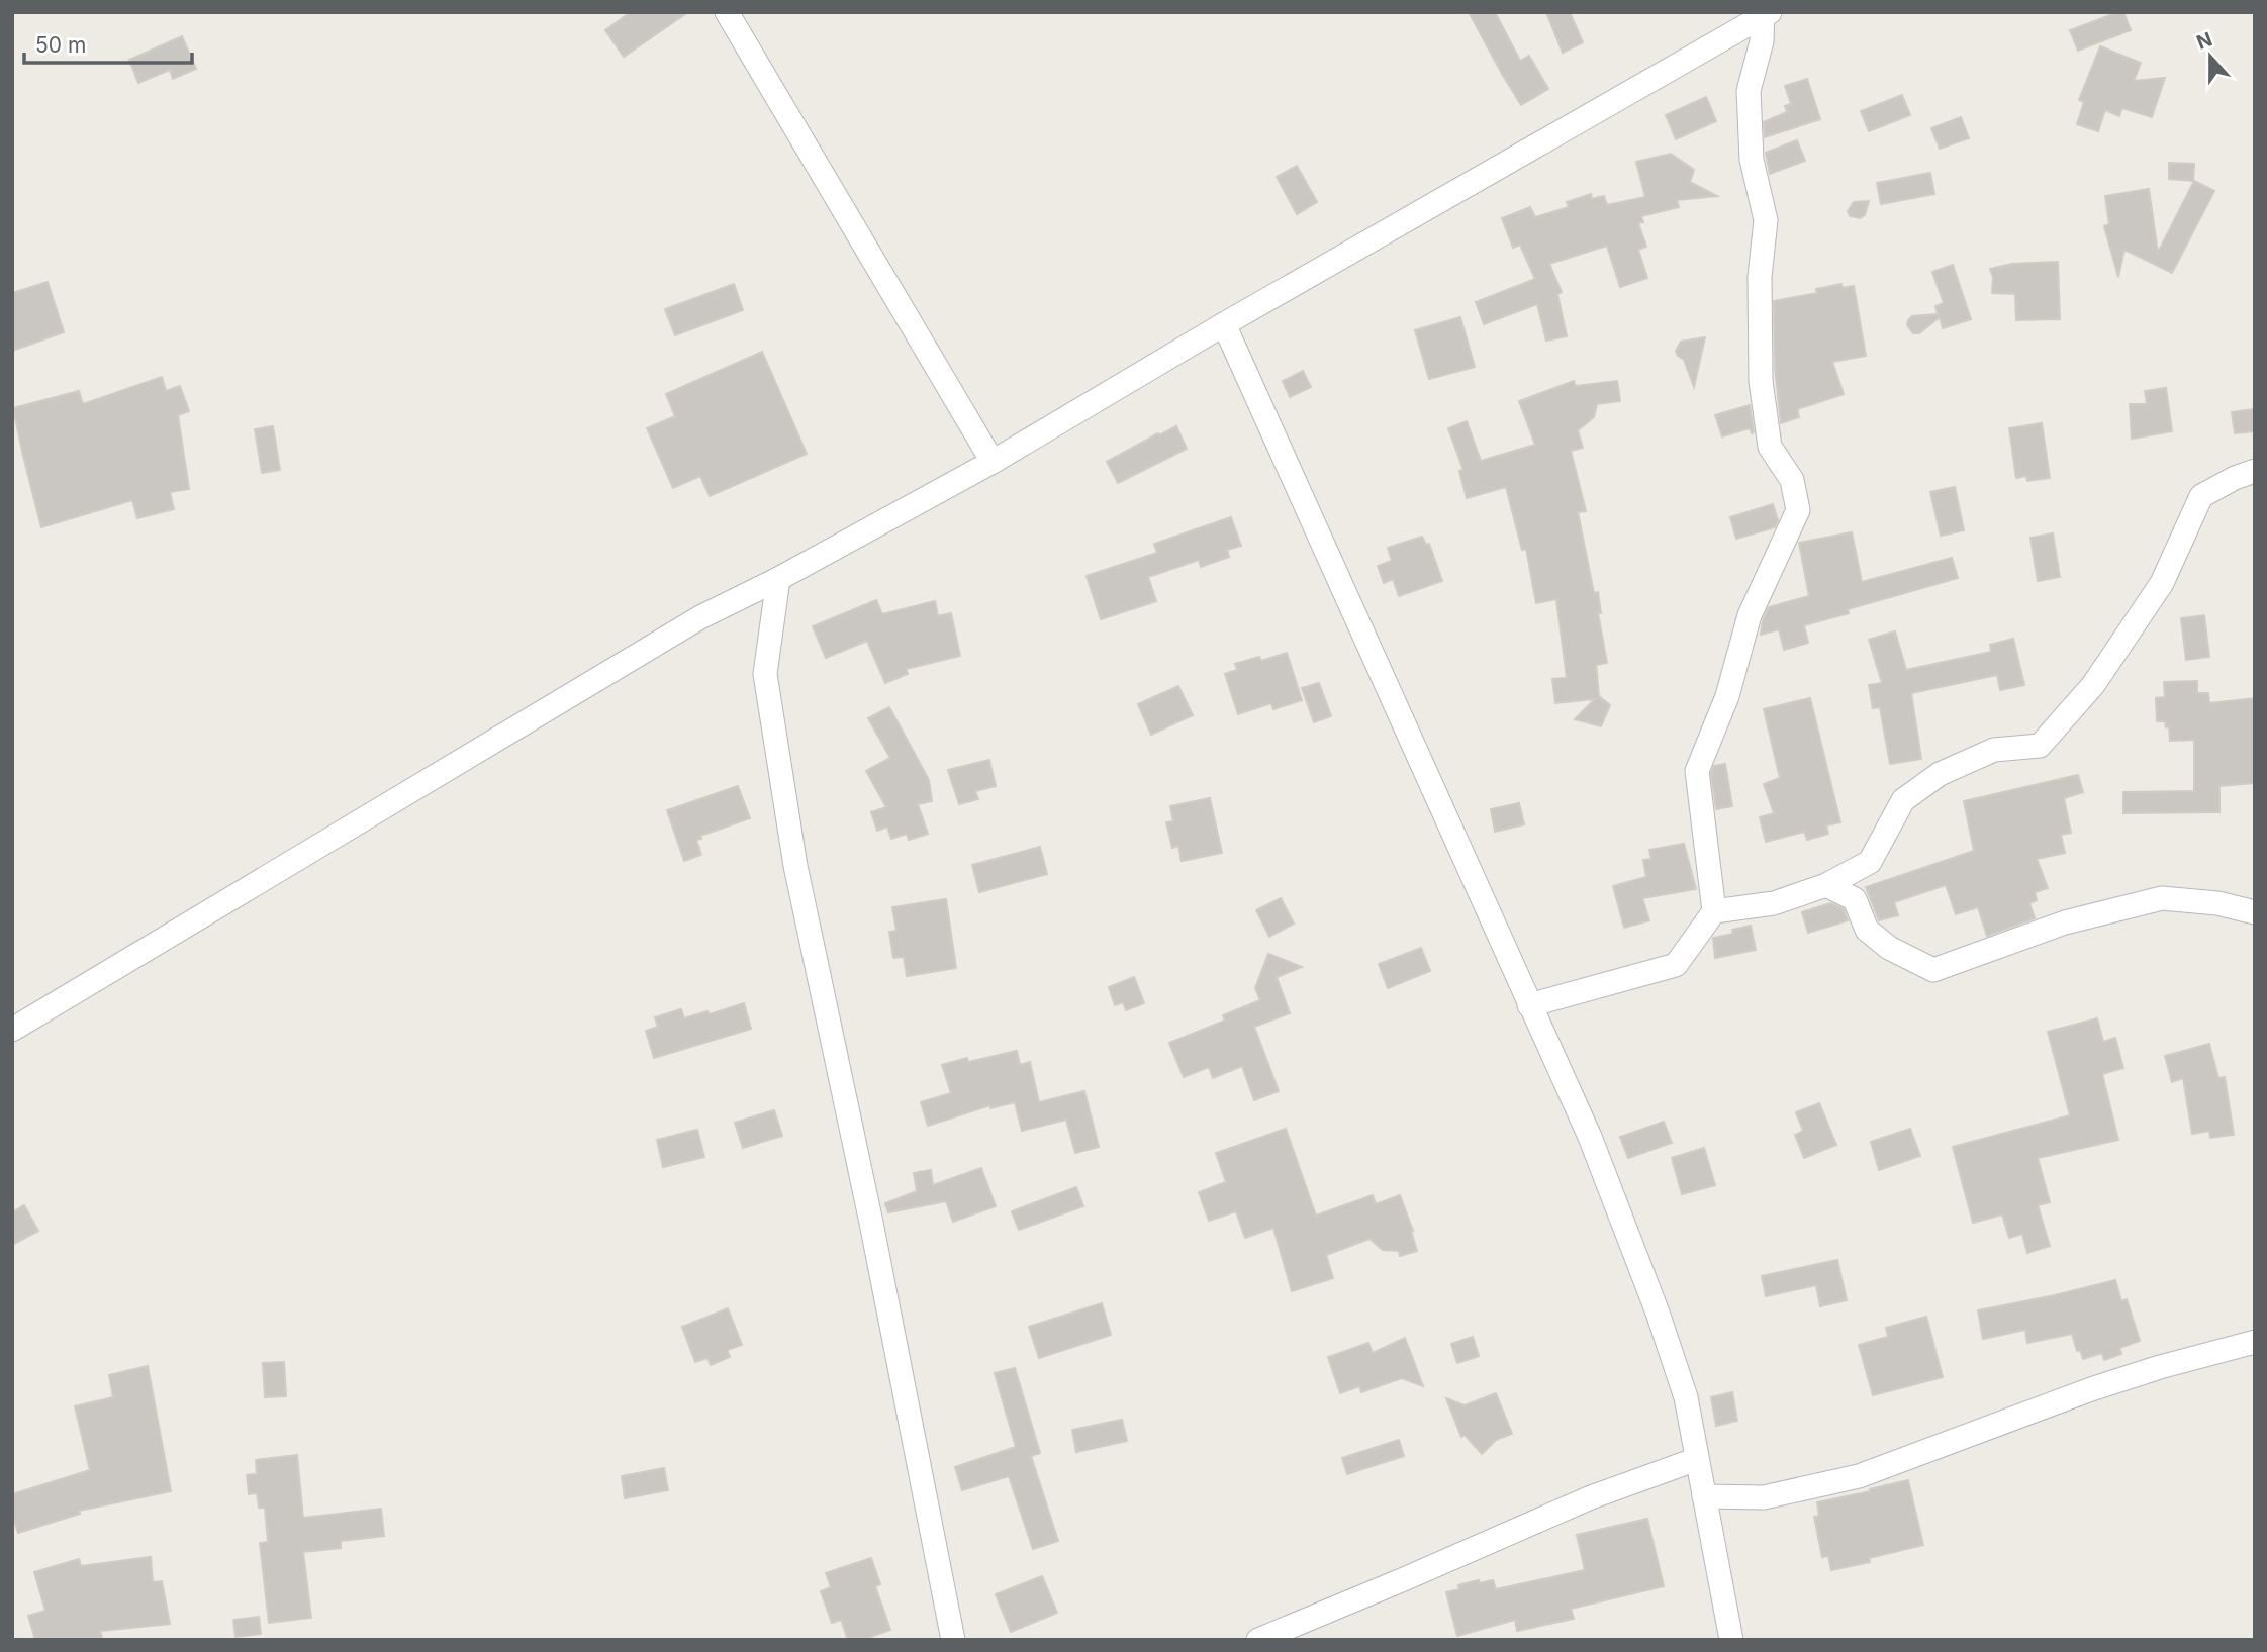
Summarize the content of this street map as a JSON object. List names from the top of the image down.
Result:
{
  "scale_bar": "50 m",
  "north": "top"
}
